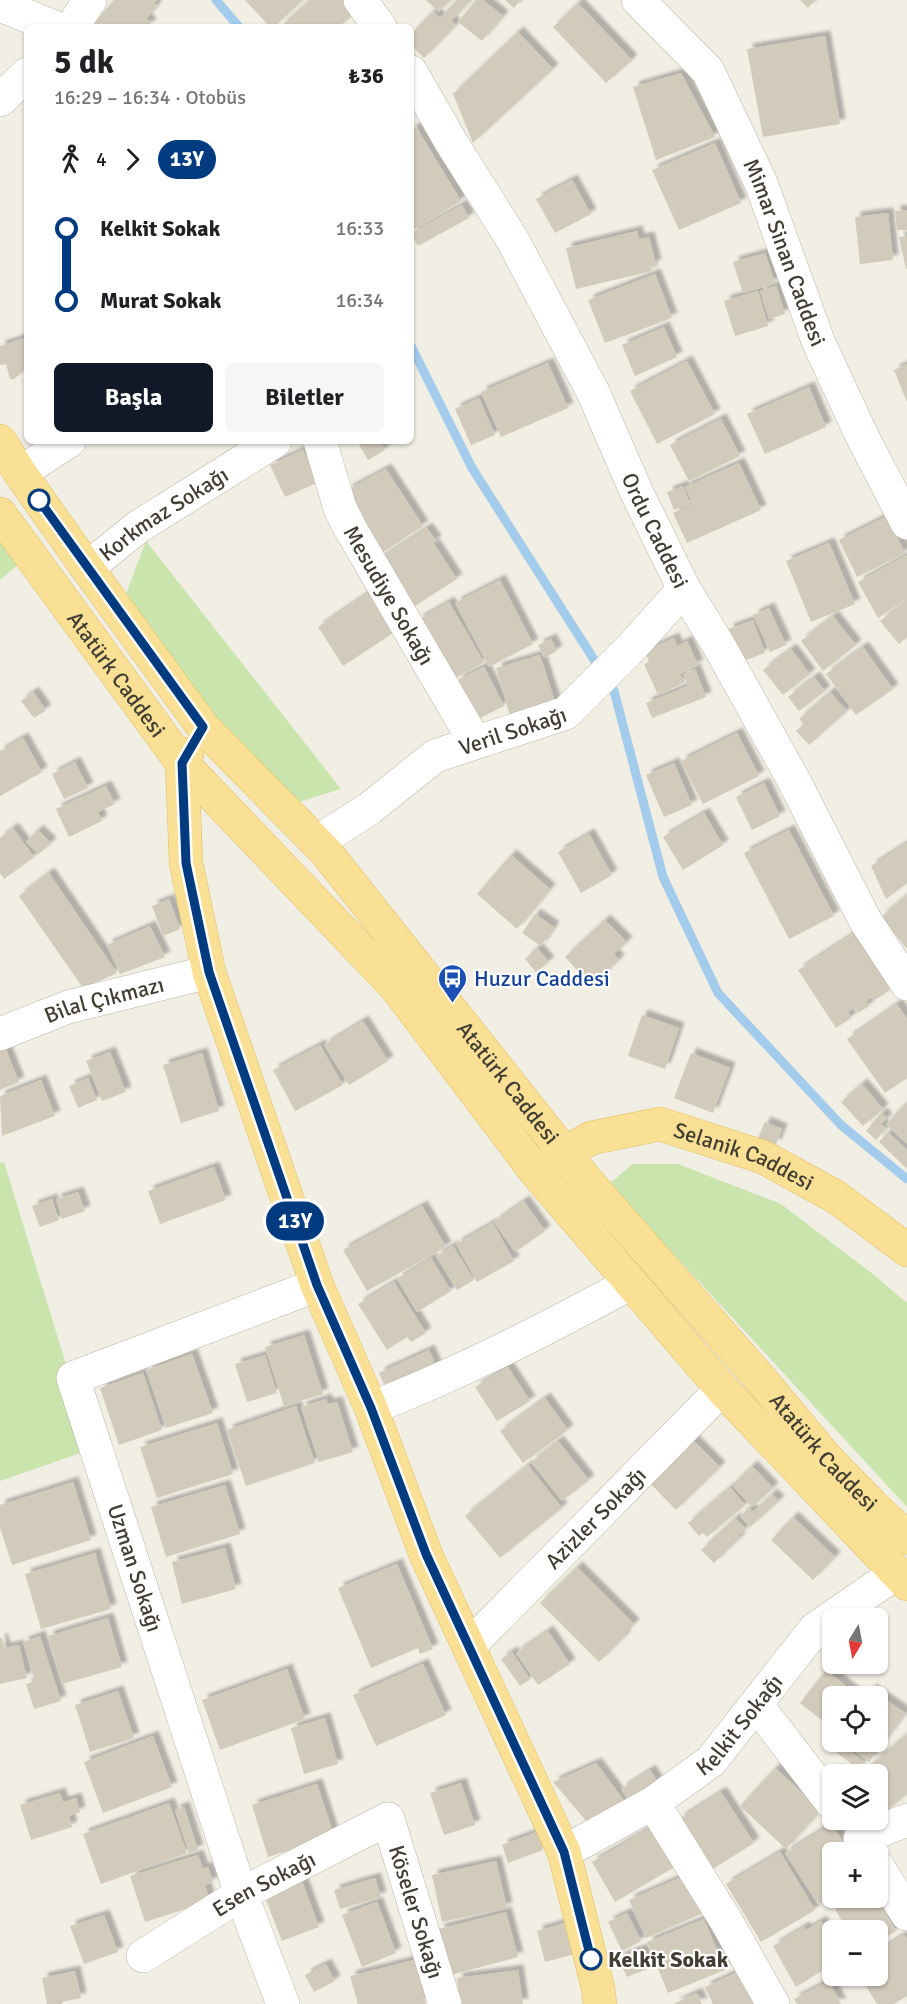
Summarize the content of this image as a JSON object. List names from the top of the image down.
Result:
{
  "streets": {
    "main road": ["Atatürk Caddesi", "Selanik Caddesi"],
    "street": [
      "Mimar Sinan Caddesi",
      "Korkmaz Sokağı",
      "Ordu Caddesi",
      "Mesudiye Sokağı",
      "Veril Sokağı",
      "Bilal Çıkmazı",
      "Azizler Sokağı",
      "Uzman Sokağı",
      "Kelkit Sokağı",
      "Esen Sokağı",
      "Köseler Sokağı"
    ]
  },
  "crossings": [
    ["Korkmaz Sokağı", "Atatürk Caddesi"],
    ["Ordu Caddesi", "Veril Sokağı"],
    ["Mesudiye Sokağı", "Veril Sokağı"],
    ["Atatürk Caddesi", "Veril Sokağı"],
    ["Atatürk Caddesi", "Selanik Caddesi"],
    ["Atatürk Caddesi", "Azizler Sokağı"],
    ["Atatürk Caddesi", "Kelkit Sokağı"],
    ["Uzman Sokağı", "Esen Sokağı"],
    ["Esen Sokağı", "Köseler Sokağı"]
  ],
  "places": {
    "bus stop": ["Huzur Caddesi"],
    "other": ["Kelkit Sokak"]
  },
  "lines": ["bus line 13Y"],
  "north": "bottom",
  "page": {
    "on_map": "13Y",
    "heading": ["5 dk", "16:29 – 16:34 · Otobüs", "₺36"],
    "legs": ["4", "13Y"],
    "list": [
      {
        "name": "Kelkit Sokak",
        "value": "16:33"
      },
      {
        "name": "Murat Sokak",
        "value": "16:34"
      }
    ],
    "buttons": ["Başla", "Biletler"],
    "map_buttons": ["+", "−"]
  }
}
